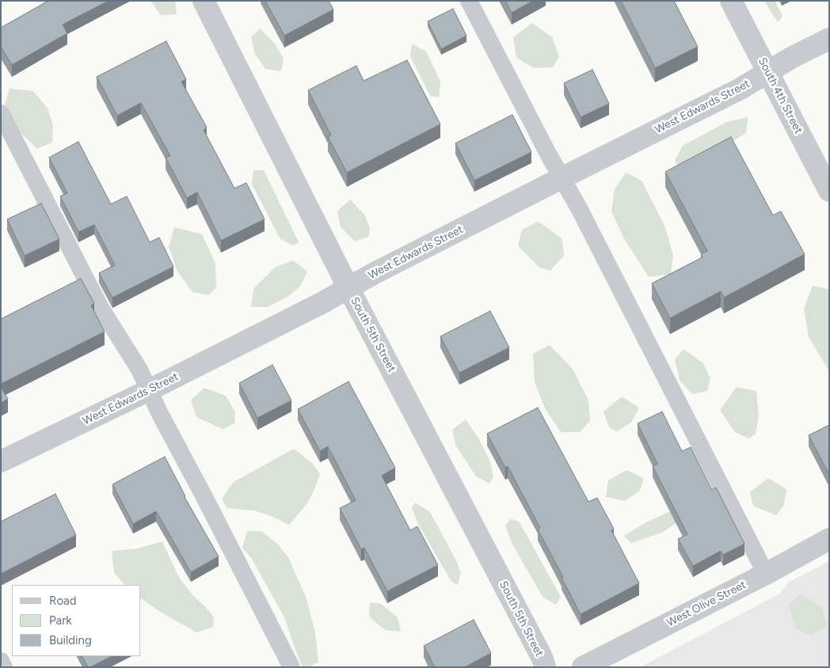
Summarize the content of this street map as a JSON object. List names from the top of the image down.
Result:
{
  "streets": {
    "street": [
      "South 4th Street",
      "West Edwards Street",
      "South 5th Street",
      "West Olive Street"
    ]
  },
  "crossings": [
    ["South 4th Street", "West Edwards Street"],
    ["West Edwards Street", "South 5th Street"]
  ],
  "legend": ["Road", "Park", "Building"]
}
